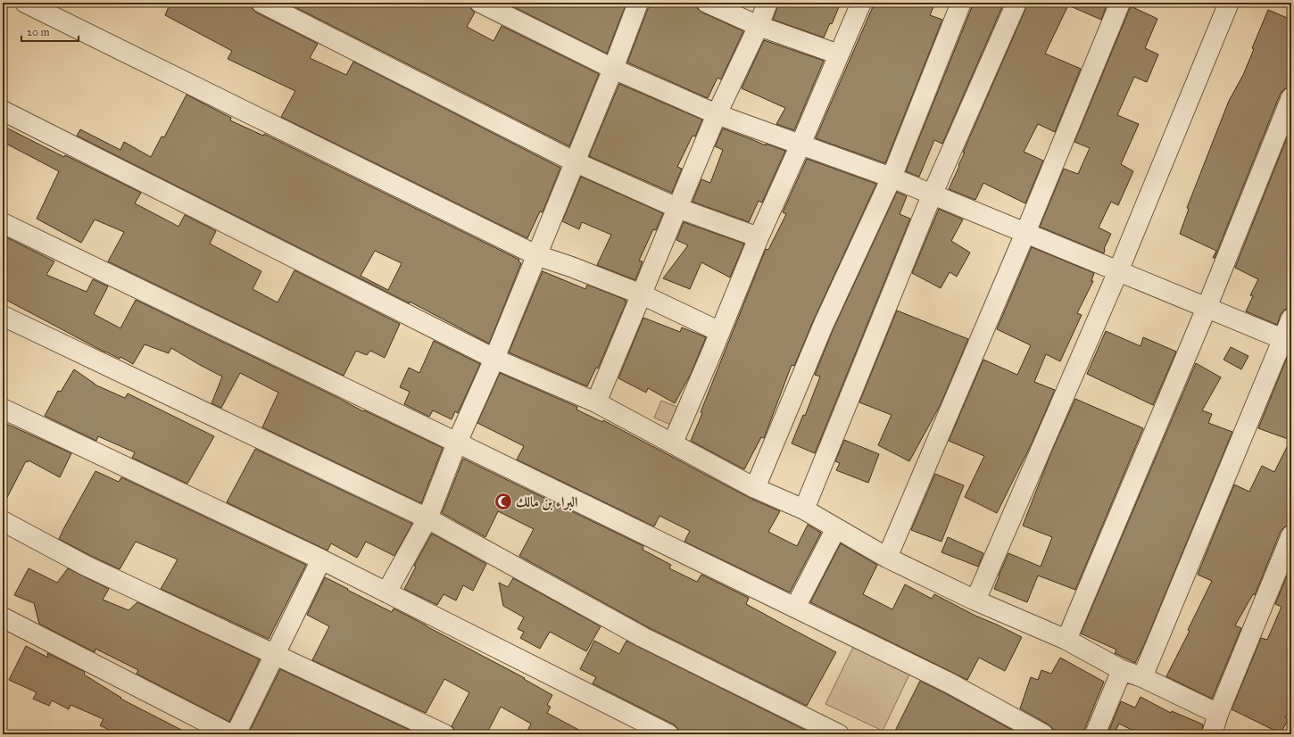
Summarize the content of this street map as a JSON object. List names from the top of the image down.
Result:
{
  "places": {
    "mosque": ["البراء بن مالك"]
  },
  "scale_bar": "20 m"
}
